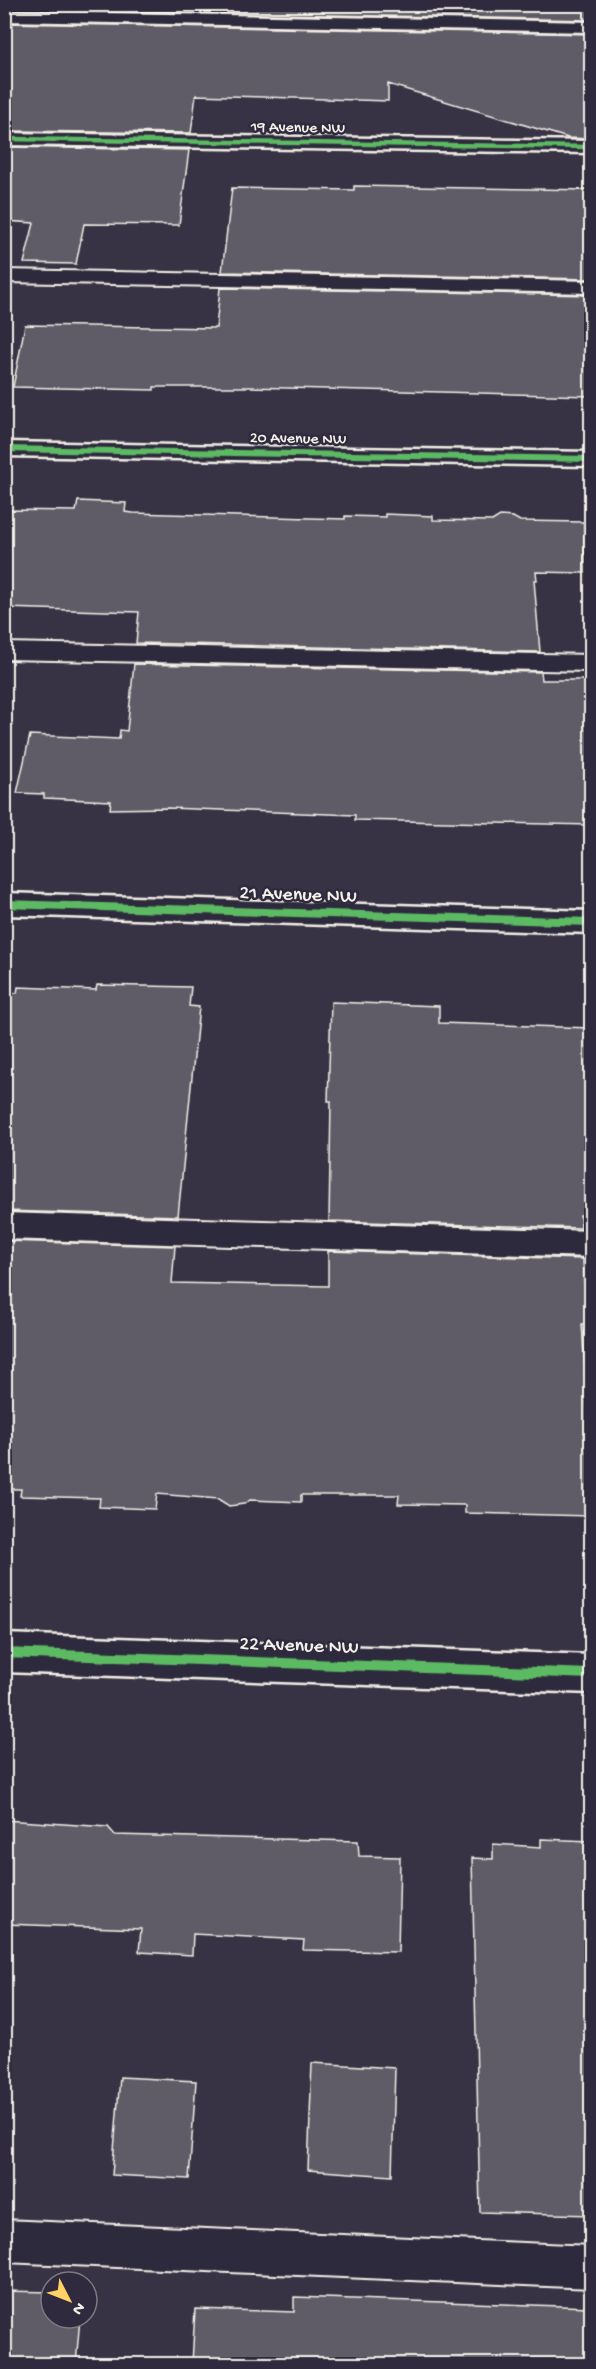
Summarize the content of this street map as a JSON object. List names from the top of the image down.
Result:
{
  "streets": {
    "street": [
      "19 Avenue NW",
      "20 Avenue NW",
      "21 Avenue NW",
      "22 Avenue NW"
    ]
  },
  "north": "bottom right"
}
